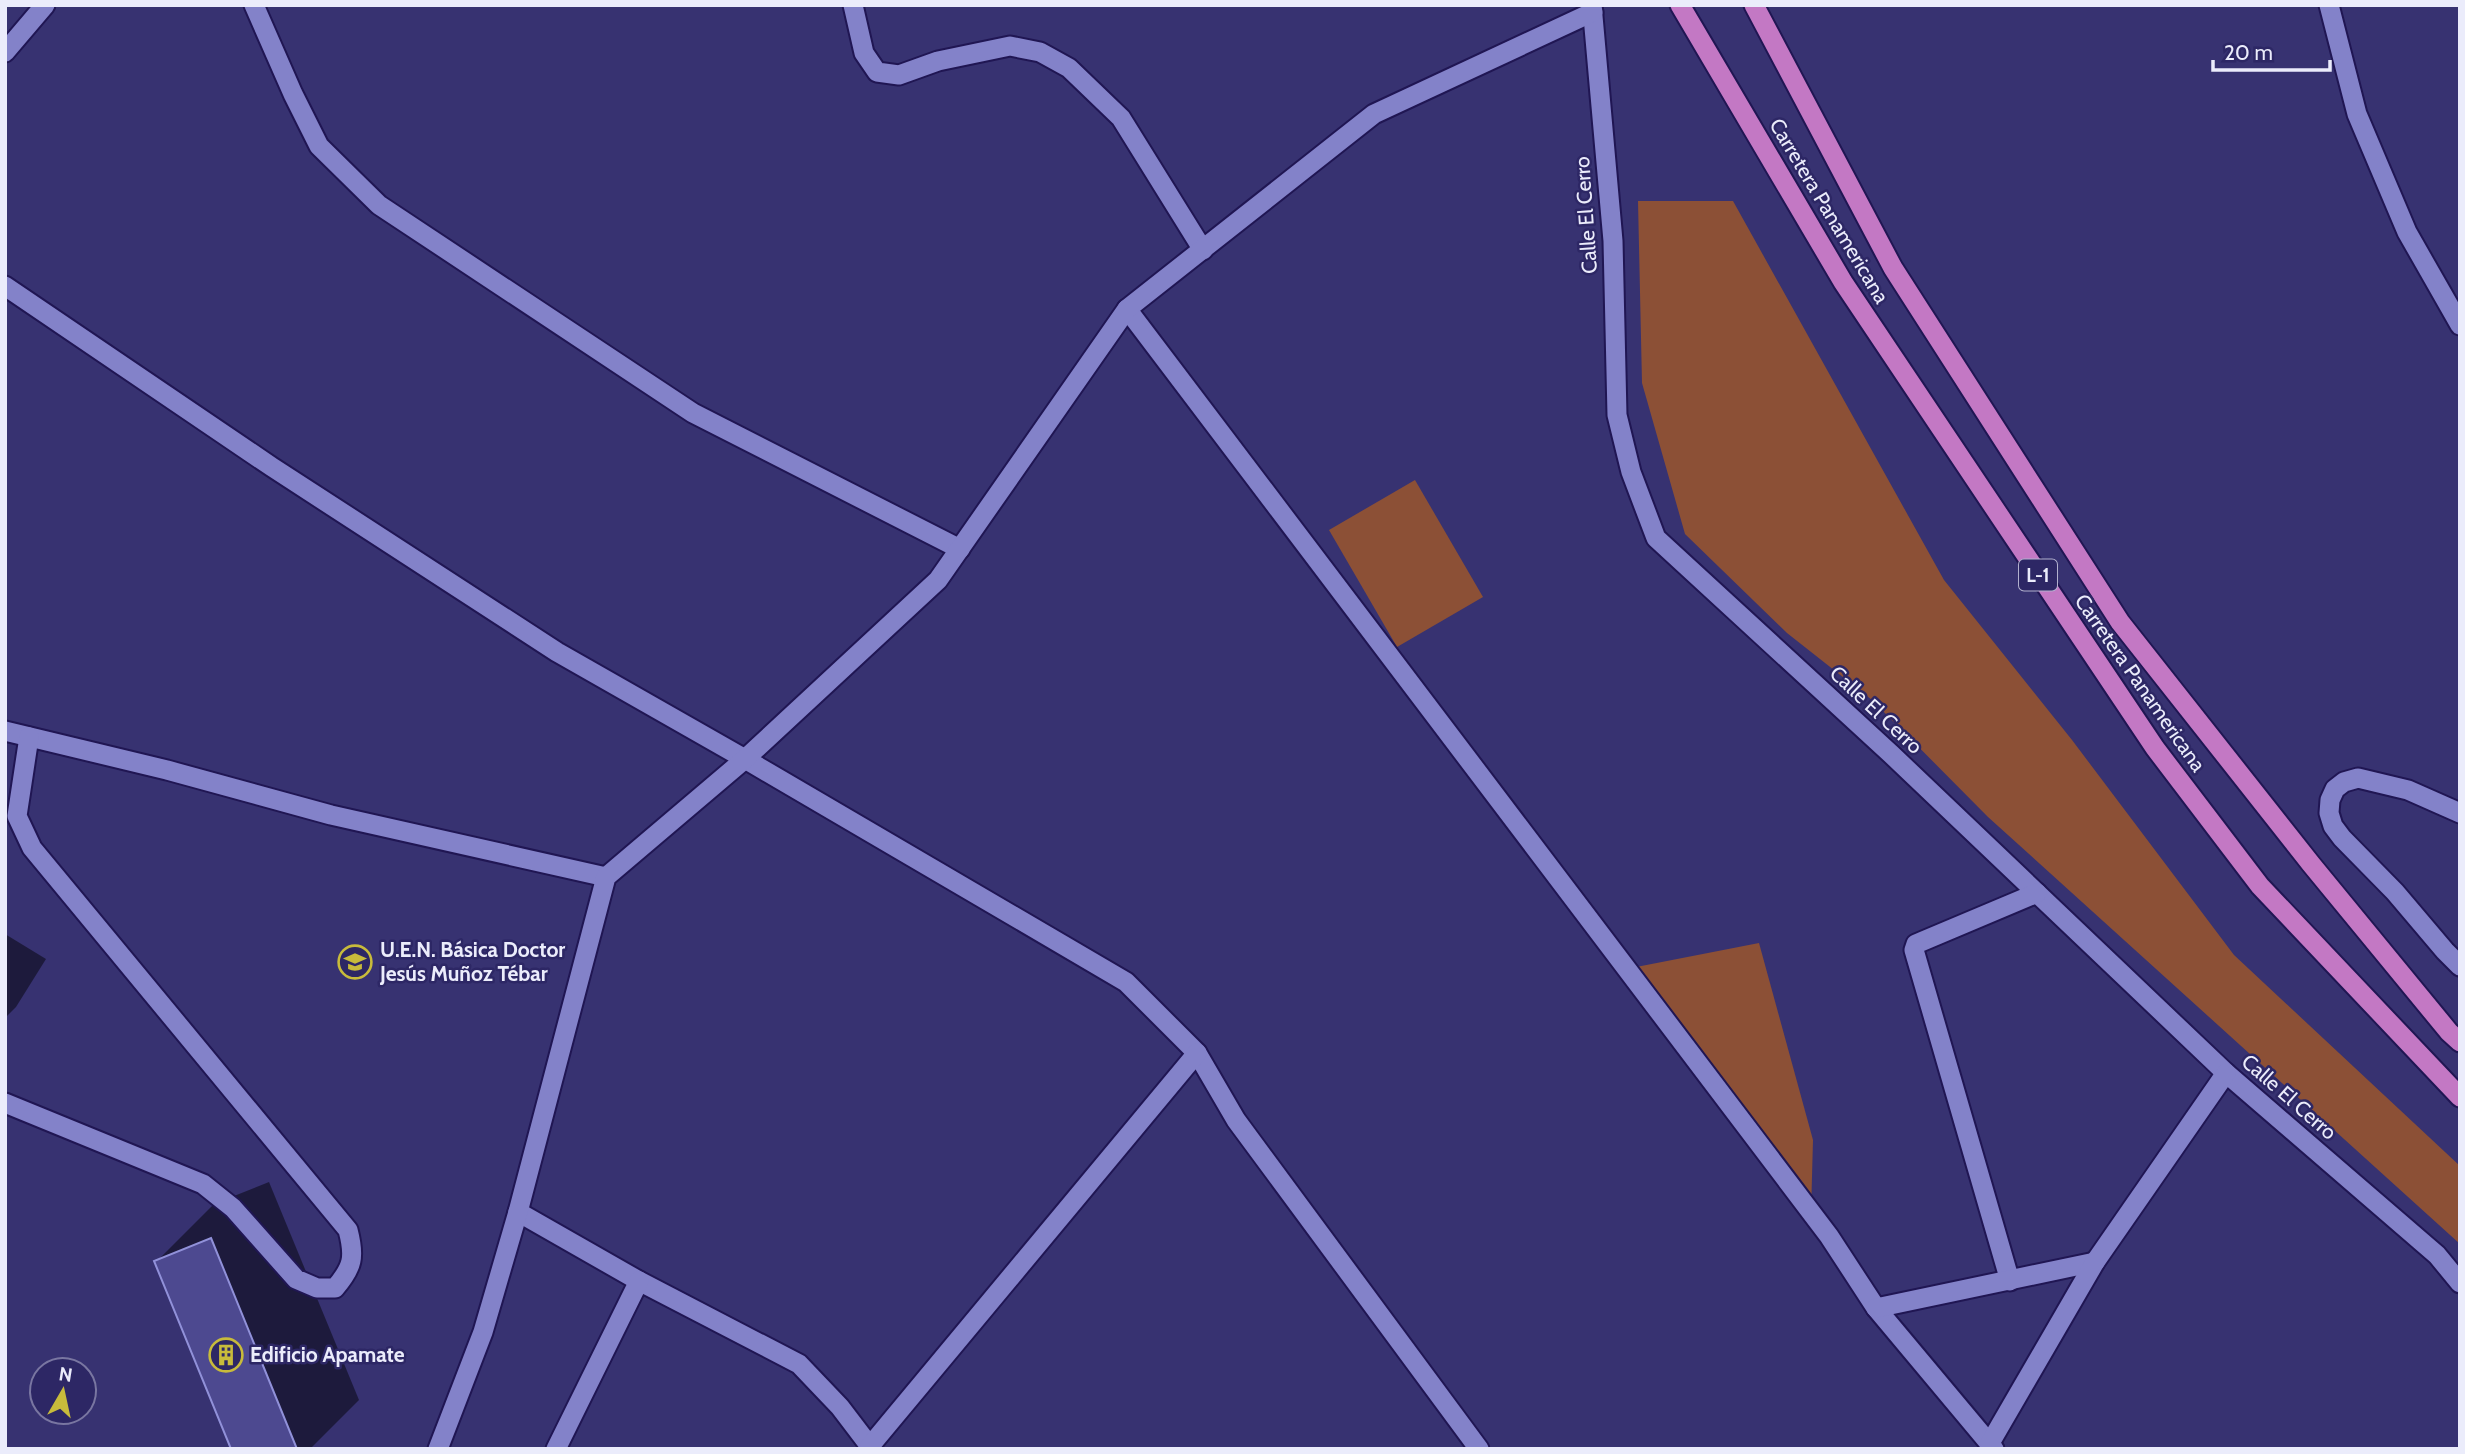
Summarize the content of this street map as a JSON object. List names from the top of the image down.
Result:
{
  "streets": {
    "main road": ["Carretera Panamericana", "L-1"],
    "street": ["Calle El Cerro"]
  },
  "places": {
    "school or university": ["U.E.N. Básica Doctor Jesús Muñoz Tébar"],
    "building": ["Edificio Apamate"]
  },
  "scale_bar": "20 m",
  "north": "top"
}
